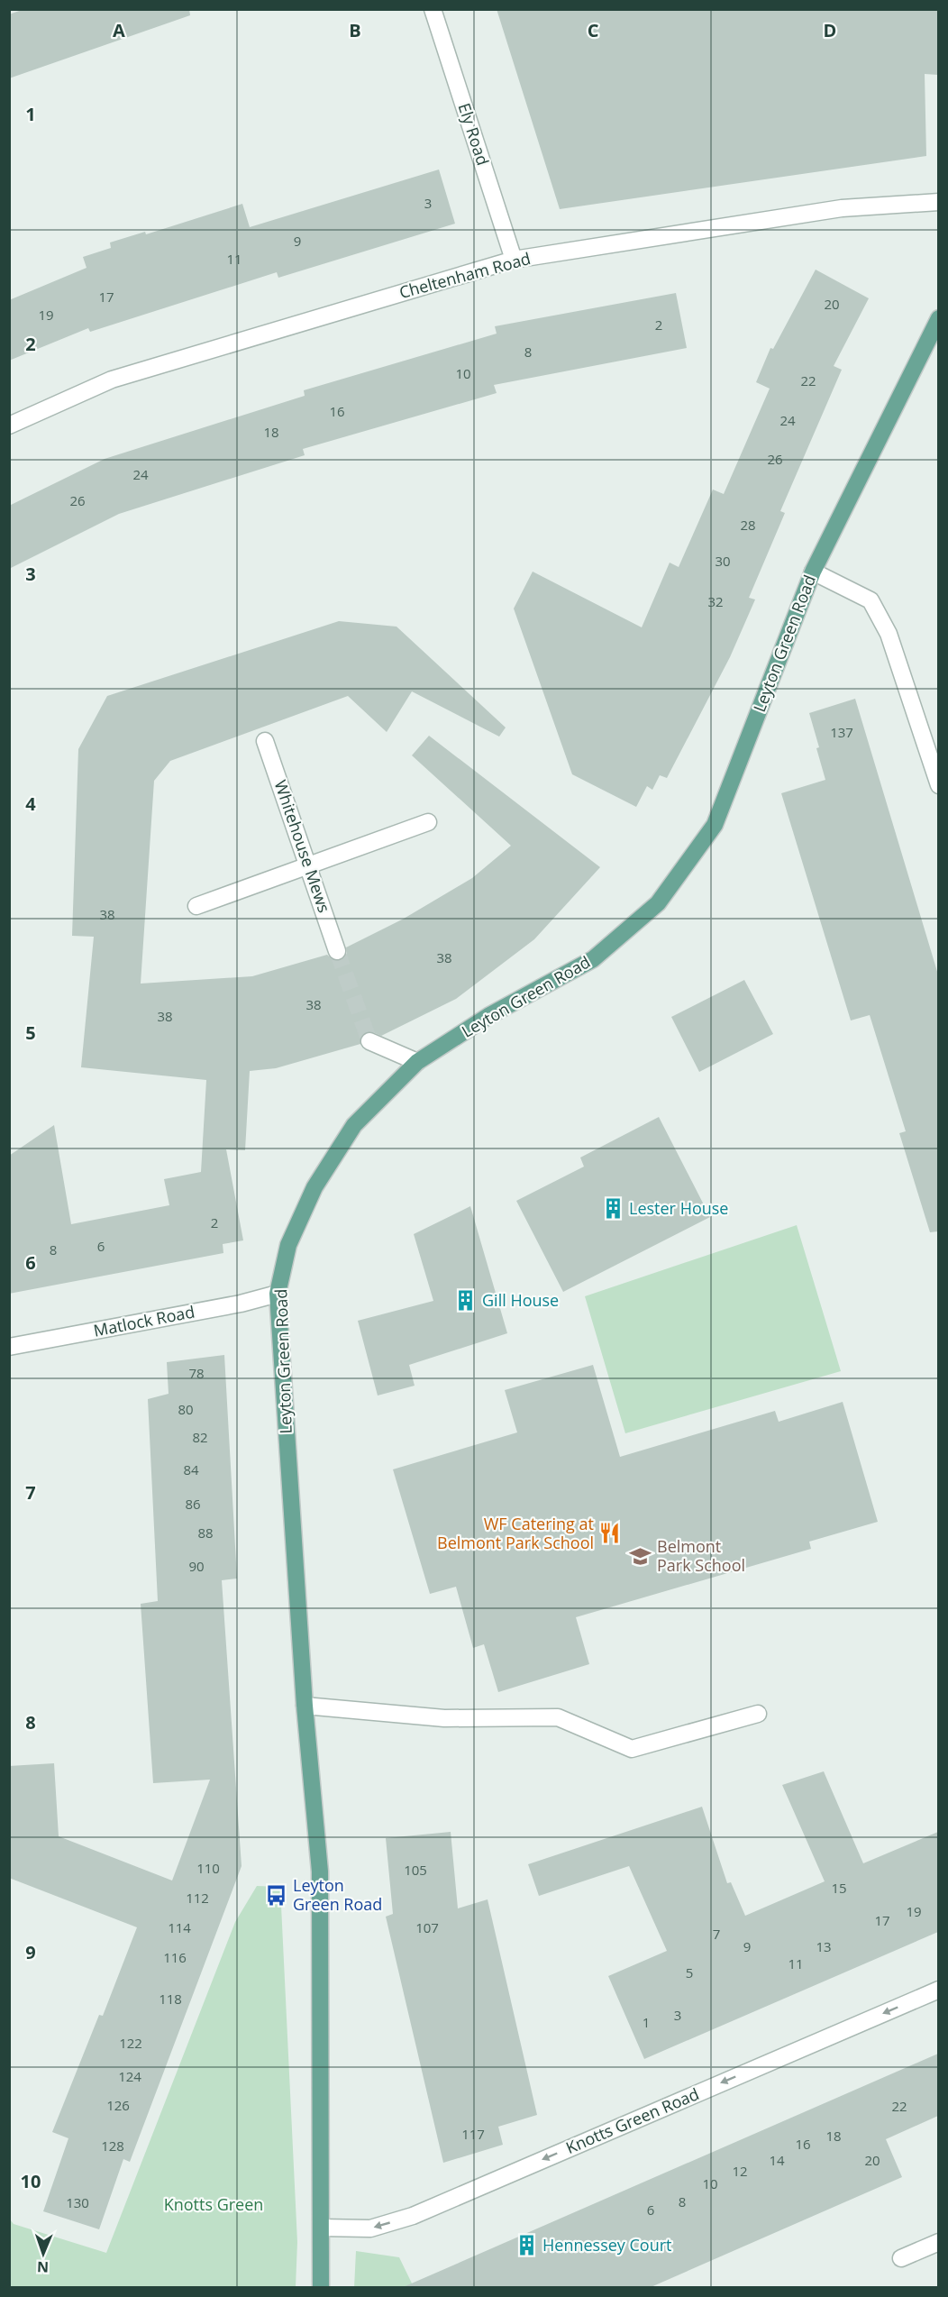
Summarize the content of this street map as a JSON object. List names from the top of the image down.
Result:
{
  "streets": {
    "main road": ["Leyton Green Road"],
    "street": [
      "Ely Road",
      "Cheltenham Road",
      "Whitehouse Mews",
      "Matlock Road",
      "Knotts Green Road"
    ]
  },
  "crossings": [
    ["Ely Road", "Cheltenham Road"],
    ["Leyton Green Road", "Matlock Road"],
    ["Leyton Green Road", "Knotts Green Road"]
  ],
  "one_way": ["Knotts Green Road"],
  "parks": ["Knotts Green"],
  "places": {
    "building": ["Lester House", "Gill House", "Hennessey Court"],
    "restaurant": ["WF Catering at Belmont Park School"],
    "school or university": ["Belmont Park School"],
    "bus stop": ["Leyton Green Road"]
  },
  "house_numbers": [
    "3",
    "9",
    "11",
    "17",
    "20",
    "19",
    "2",
    "8",
    "10",
    "22",
    "16",
    "24",
    "18",
    "26",
    "24",
    "26",
    "28",
    "30",
    "32",
    "137",
    "38",
    "38",
    "38",
    "38",
    "2",
    "6",
    "8",
    "78",
    "80",
    "82",
    "84",
    "86",
    "88",
    "90",
    "110",
    "105",
    "15",
    "112",
    "19",
    "17",
    "114",
    "107",
    "7",
    "9",
    "13",
    "116",
    "11",
    "5",
    "118",
    "3",
    "1",
    "122",
    "124",
    "126",
    "22",
    "117",
    "18",
    "16",
    "128",
    "14",
    "20",
    "12",
    "10",
    "8",
    "130",
    "6"
  ],
  "north": "bottom",
  "grid": {
    "columns": [
      "A",
      "B",
      "C",
      "D"
    ],
    "rows": [
      "1",
      "2",
      "3",
      "4",
      "5",
      "6",
      "7",
      "8",
      "9",
      "10"
    ]
  }
}
